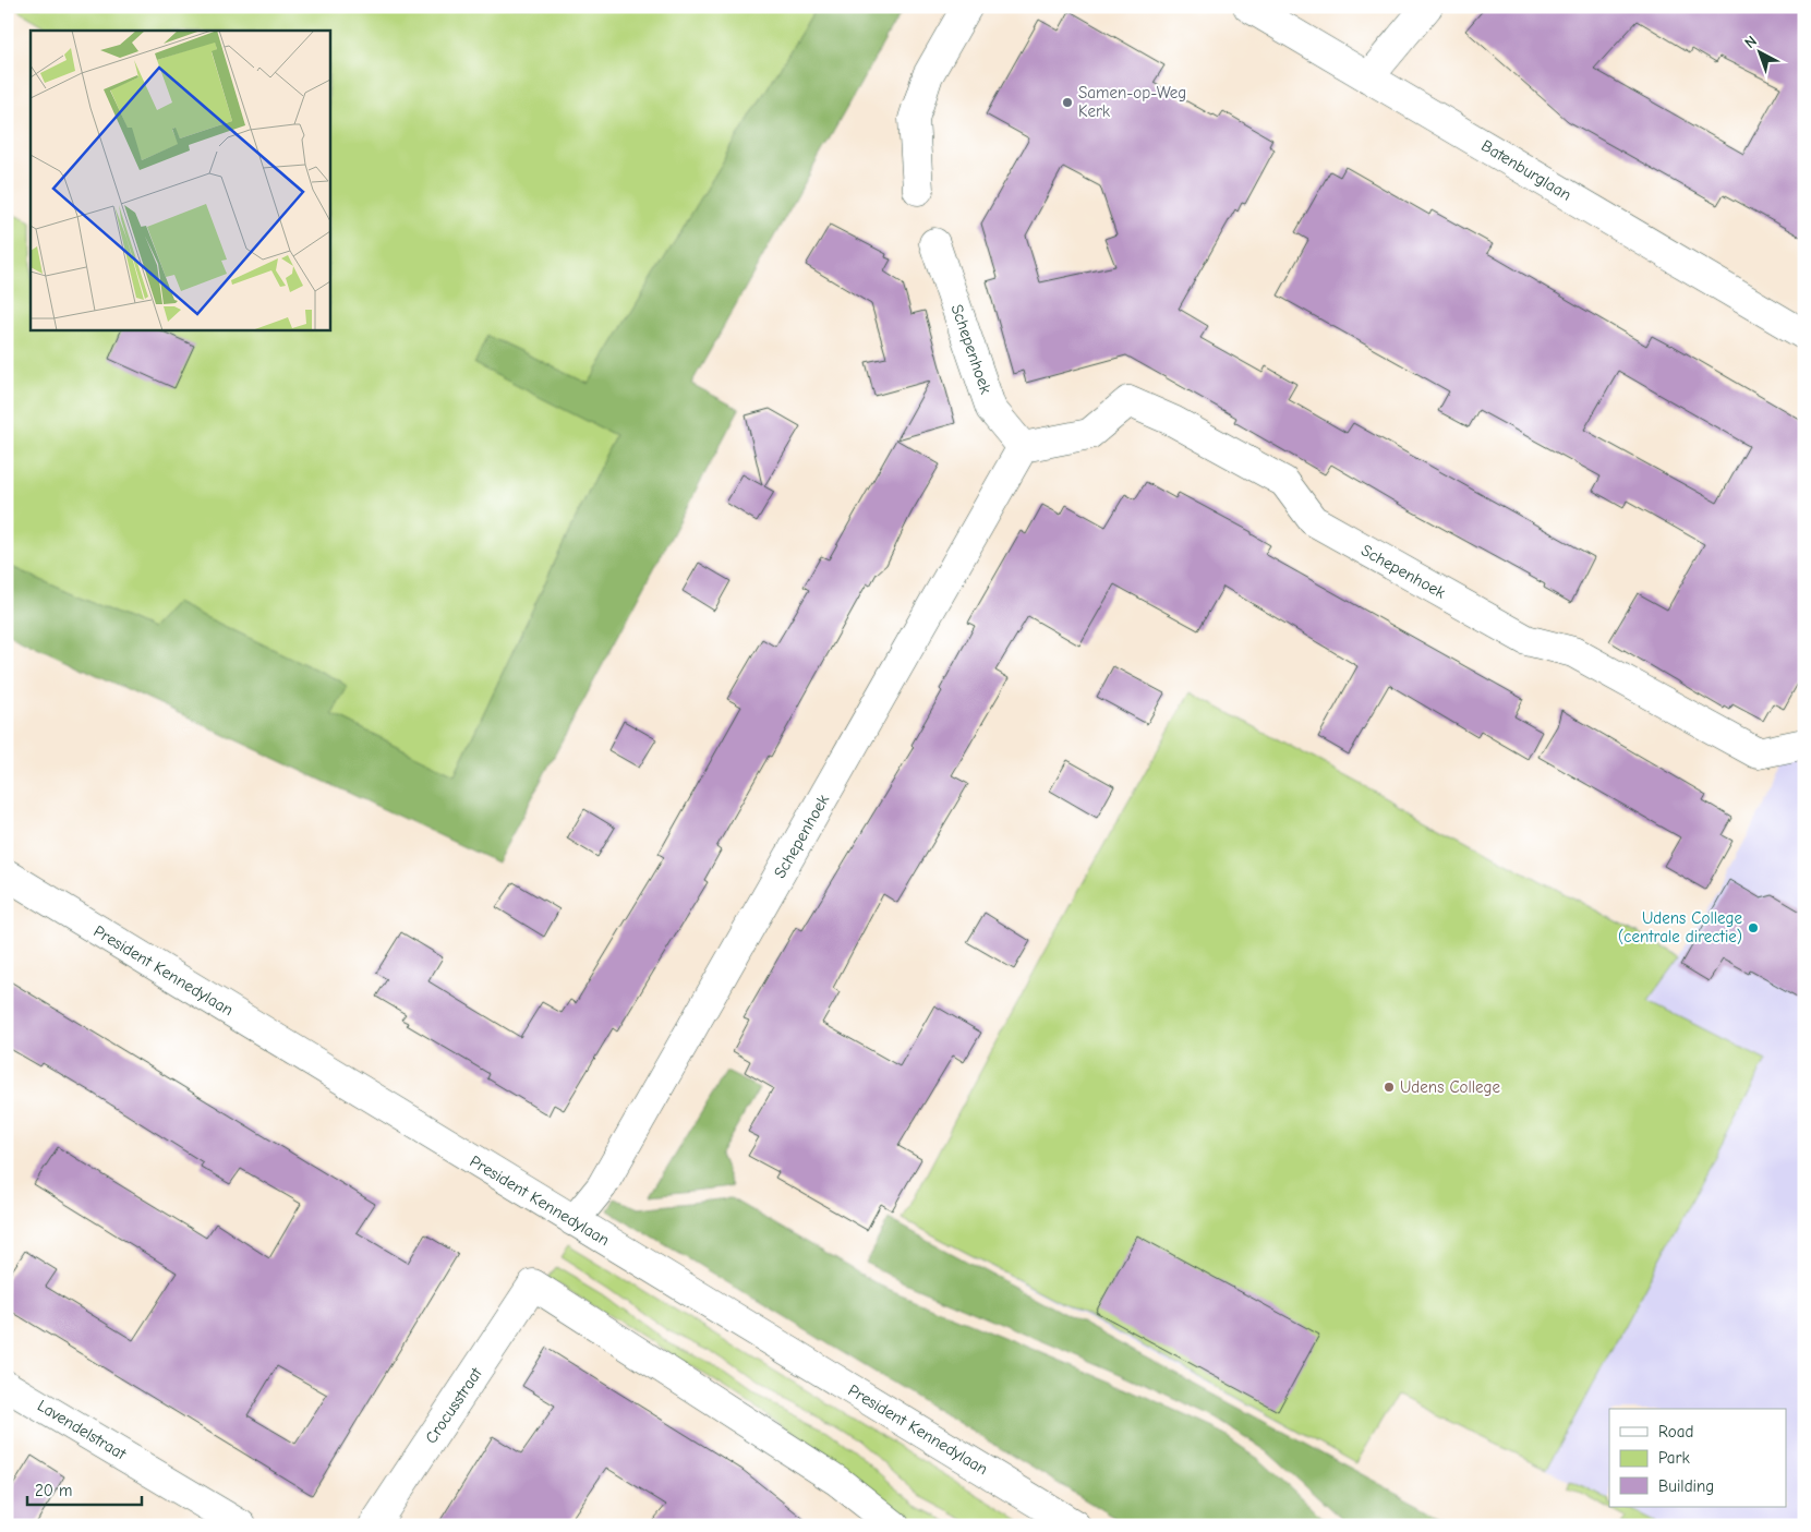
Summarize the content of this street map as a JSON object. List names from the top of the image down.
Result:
{
  "streets": {
    "street": [
      "Batenburglaan",
      "Schepenhoek",
      "President Kennedylaan",
      "Crocusstraat",
      "Lavendelstraat"
    ]
  },
  "crossings": [
    ["Schepenhoek", "President Kennedylaan"]
  ],
  "places": ["Samen-op-Weg Kerk", "Udens College (centrale directie)", "Udens College"],
  "legend": ["Road", "Park", "Building"],
  "scale_bar": "20 m",
  "north": "top left"
}
